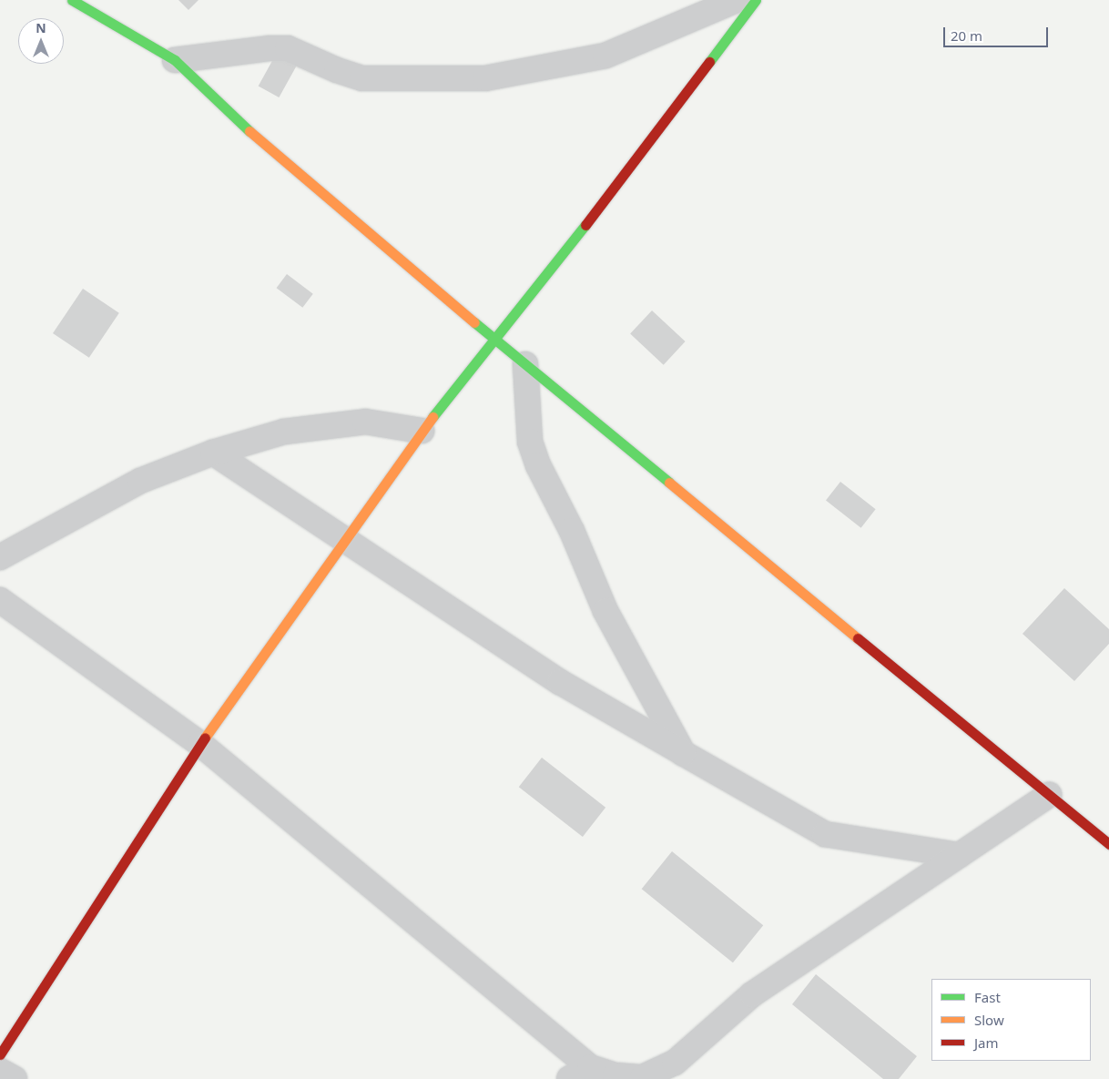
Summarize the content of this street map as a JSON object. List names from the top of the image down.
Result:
{
  "legend": ["Fast", "Slow", "Jam"],
  "scale_bar": "20 m",
  "north": "top"
}
